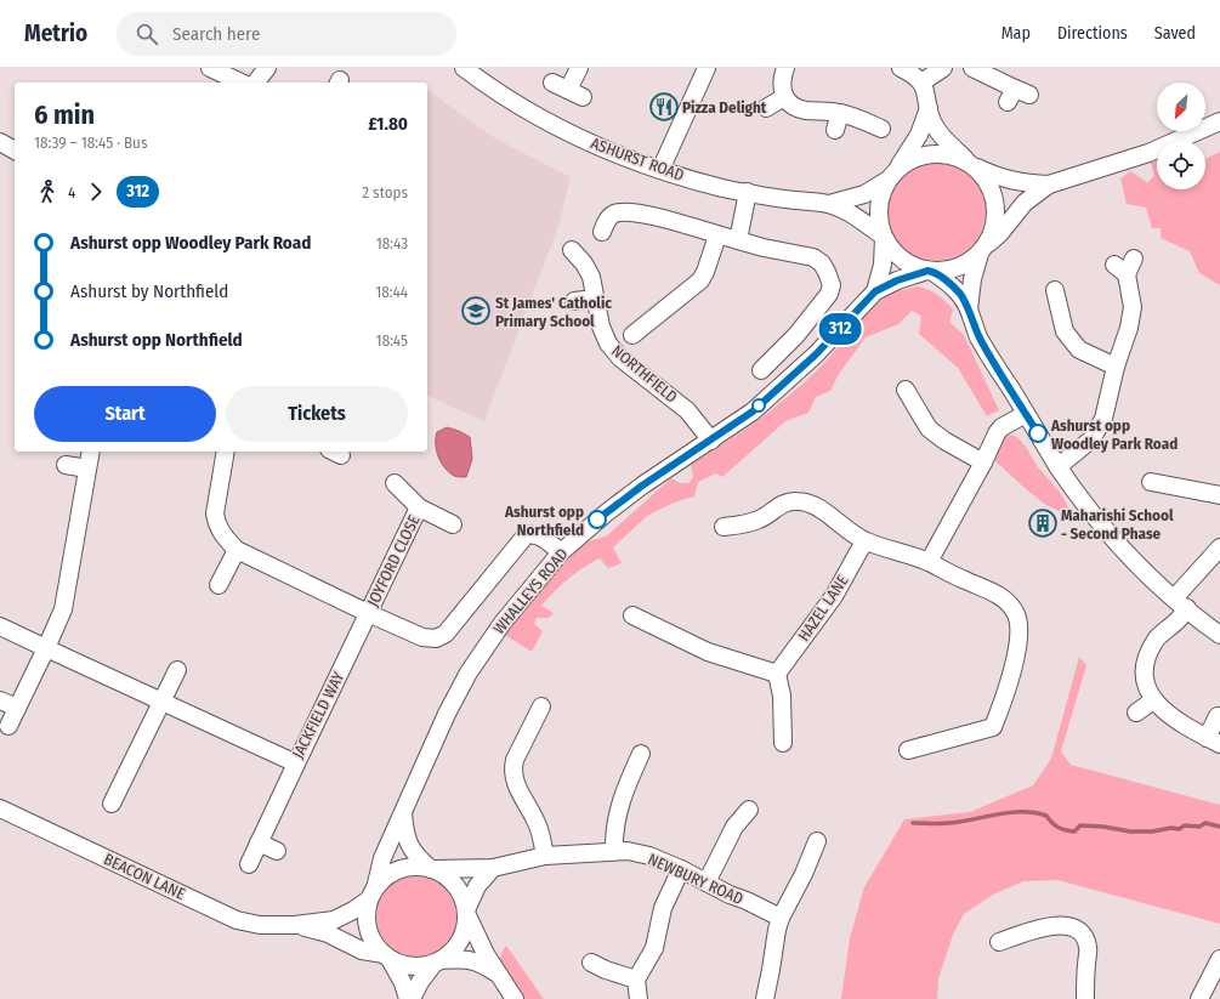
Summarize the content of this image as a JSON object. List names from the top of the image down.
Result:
{
  "streets": {
    "street": [
      "ASHURST ROAD",
      "NORTHFIELD",
      "JOYFORD CLOSE",
      "WHALLEYS ROAD",
      "HAZEL LANE",
      "JACKFIELD WAY",
      "BEACON LANE",
      "NEWBURY ROAD"
    ]
  },
  "crossings": [
    ["ASHURST ROAD", "WHALLEYS ROAD"],
    ["NORTHFIELD", "WHALLEYS ROAD"],
    ["JOYFORD CLOSE", "JACKFIELD WAY"],
    ["WHALLEYS ROAD", "BEACON LANE"],
    ["WHALLEYS ROAD", "NEWBURY ROAD"],
    ["BEACON LANE", "NEWBURY ROAD"]
  ],
  "places": {
    "restaurant": ["Pizza Delight"],
    "school or university": ["St James' Catholic Primary School"],
    "other": ["Ashurst opp Woodley Park Road", "Ashurst opp Northfield"],
    "building": ["Maharishi School - Second Phase"]
  },
  "lines": ["bus line 312"],
  "north": "bottom left",
  "page": {
    "header": "Metrio",
    "search": "Search here",
    "nav": ["Map", "Directions", "Saved"],
    "on_map": "312",
    "heading": ["6 min", "18:39 – 18:45 · Bus", "£1.80"],
    "legs": ["4", "312", "2 stops"],
    "list": [
      {
        "name": "Ashurst opp Woodley Park Road",
        "value": "18:43"
      },
      {
        "name": "Ashurst by Northfield",
        "value": "18:44"
      },
      {
        "name": "Ashurst opp Northfield",
        "value": "18:45"
      }
    ],
    "buttons": ["Start", "Tickets"]
  }
}
